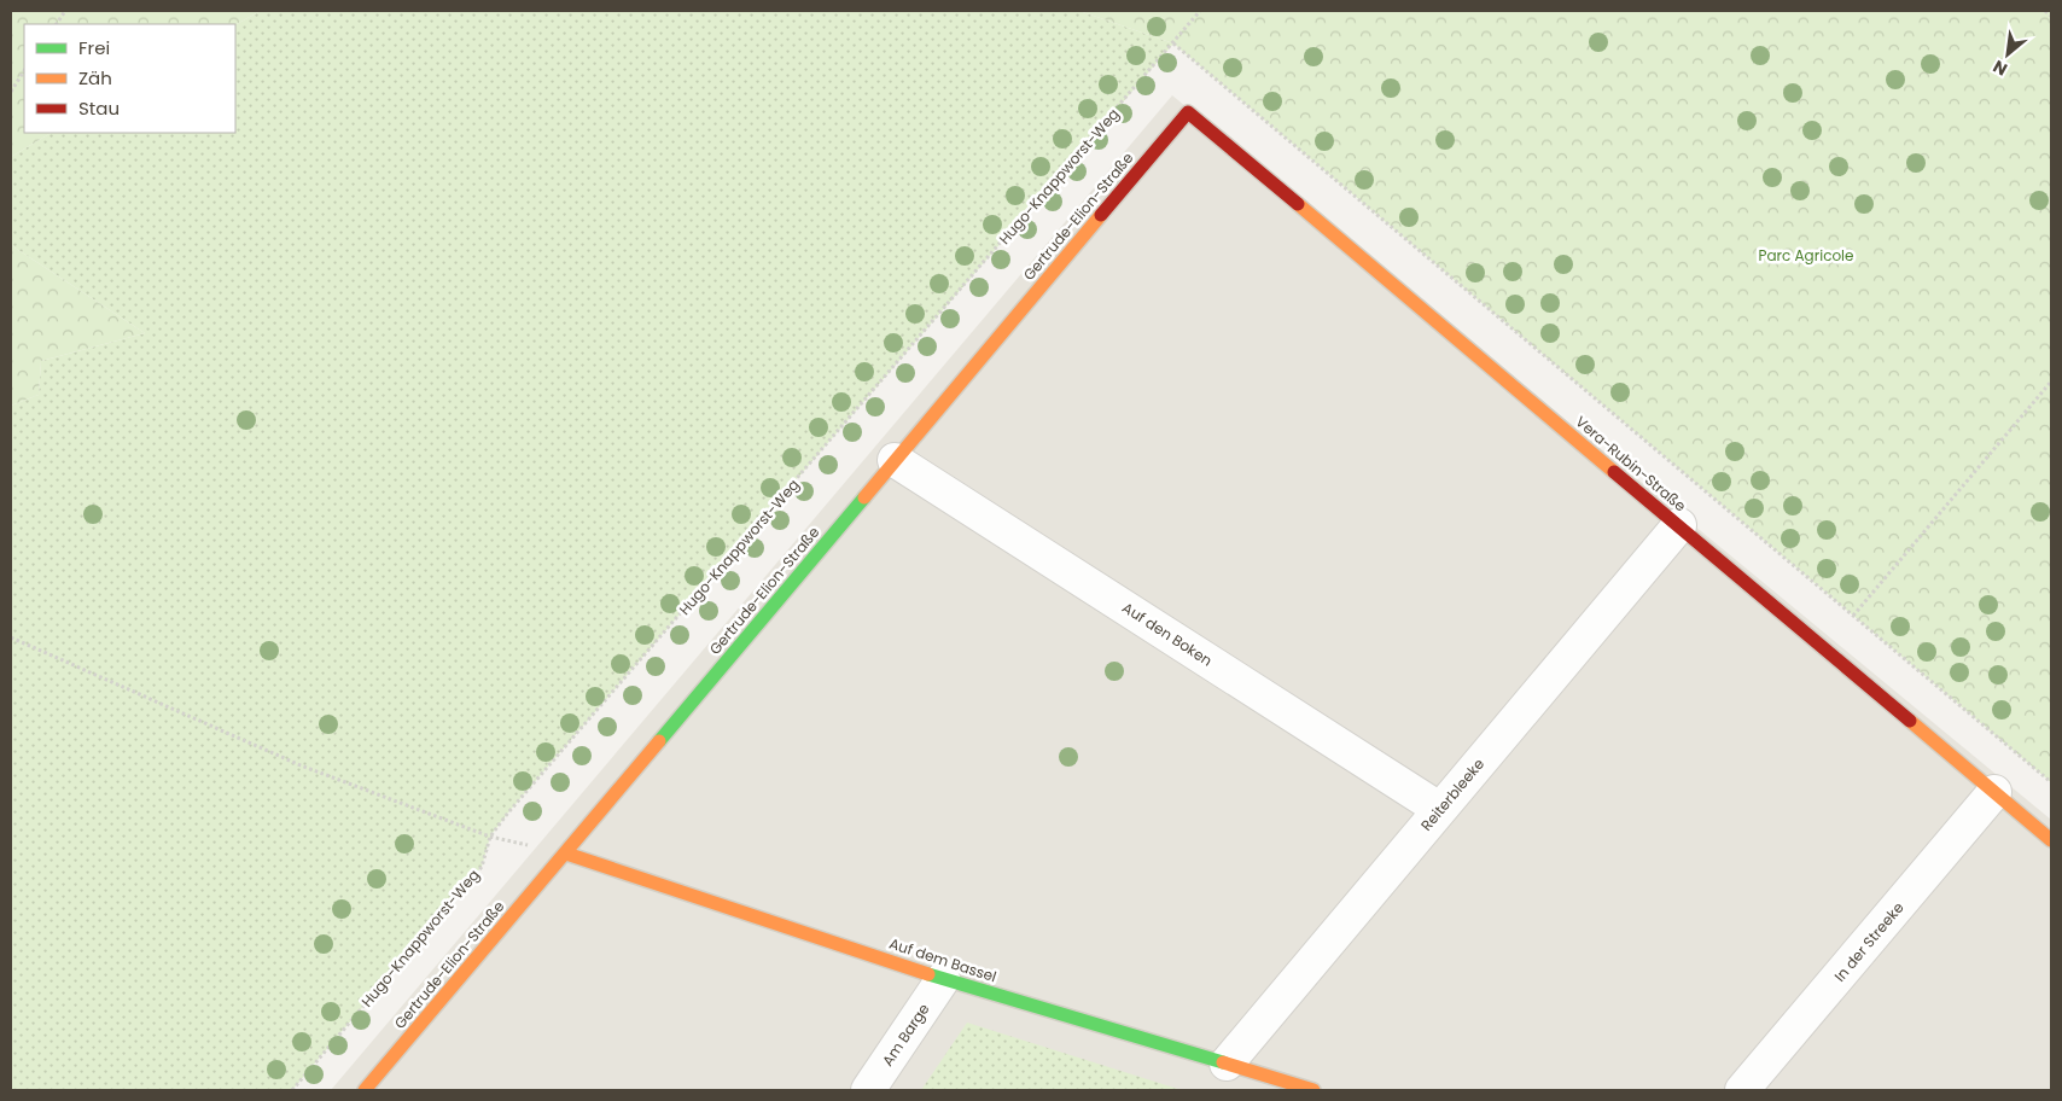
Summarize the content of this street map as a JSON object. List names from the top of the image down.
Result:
{
  "streets": {
    "street": [
      "Gertrude-Elion-Straße",
      "Vera-Rubin-Straße",
      "Auf den Boken",
      "Reiterbleeke",
      "In der Streeke",
      "Auf dem Bassel",
      "Am Barge"
    ],
    "path": ["Hugo-Knappworst-Weg"]
  },
  "crossings": [
    ["Gertrude-Elion-Straße", "Vera-Rubin-Straße"],
    ["Gertrude-Elion-Straße", "Auf den Boken"],
    ["Gertrude-Elion-Straße", "Auf dem Bassel"],
    ["Vera-Rubin-Straße", "Reiterbleeke"],
    ["Vera-Rubin-Straße", "In der Streeke"],
    ["Auf den Boken", "Reiterbleeke"],
    ["Reiterbleeke", "Auf dem Bassel"],
    ["Auf dem Bassel", "Am Barge"]
  ],
  "parks": ["Parc Agricole"],
  "legend": ["Frei", "Zäh", "Stau"],
  "north": "bottom left"
}
